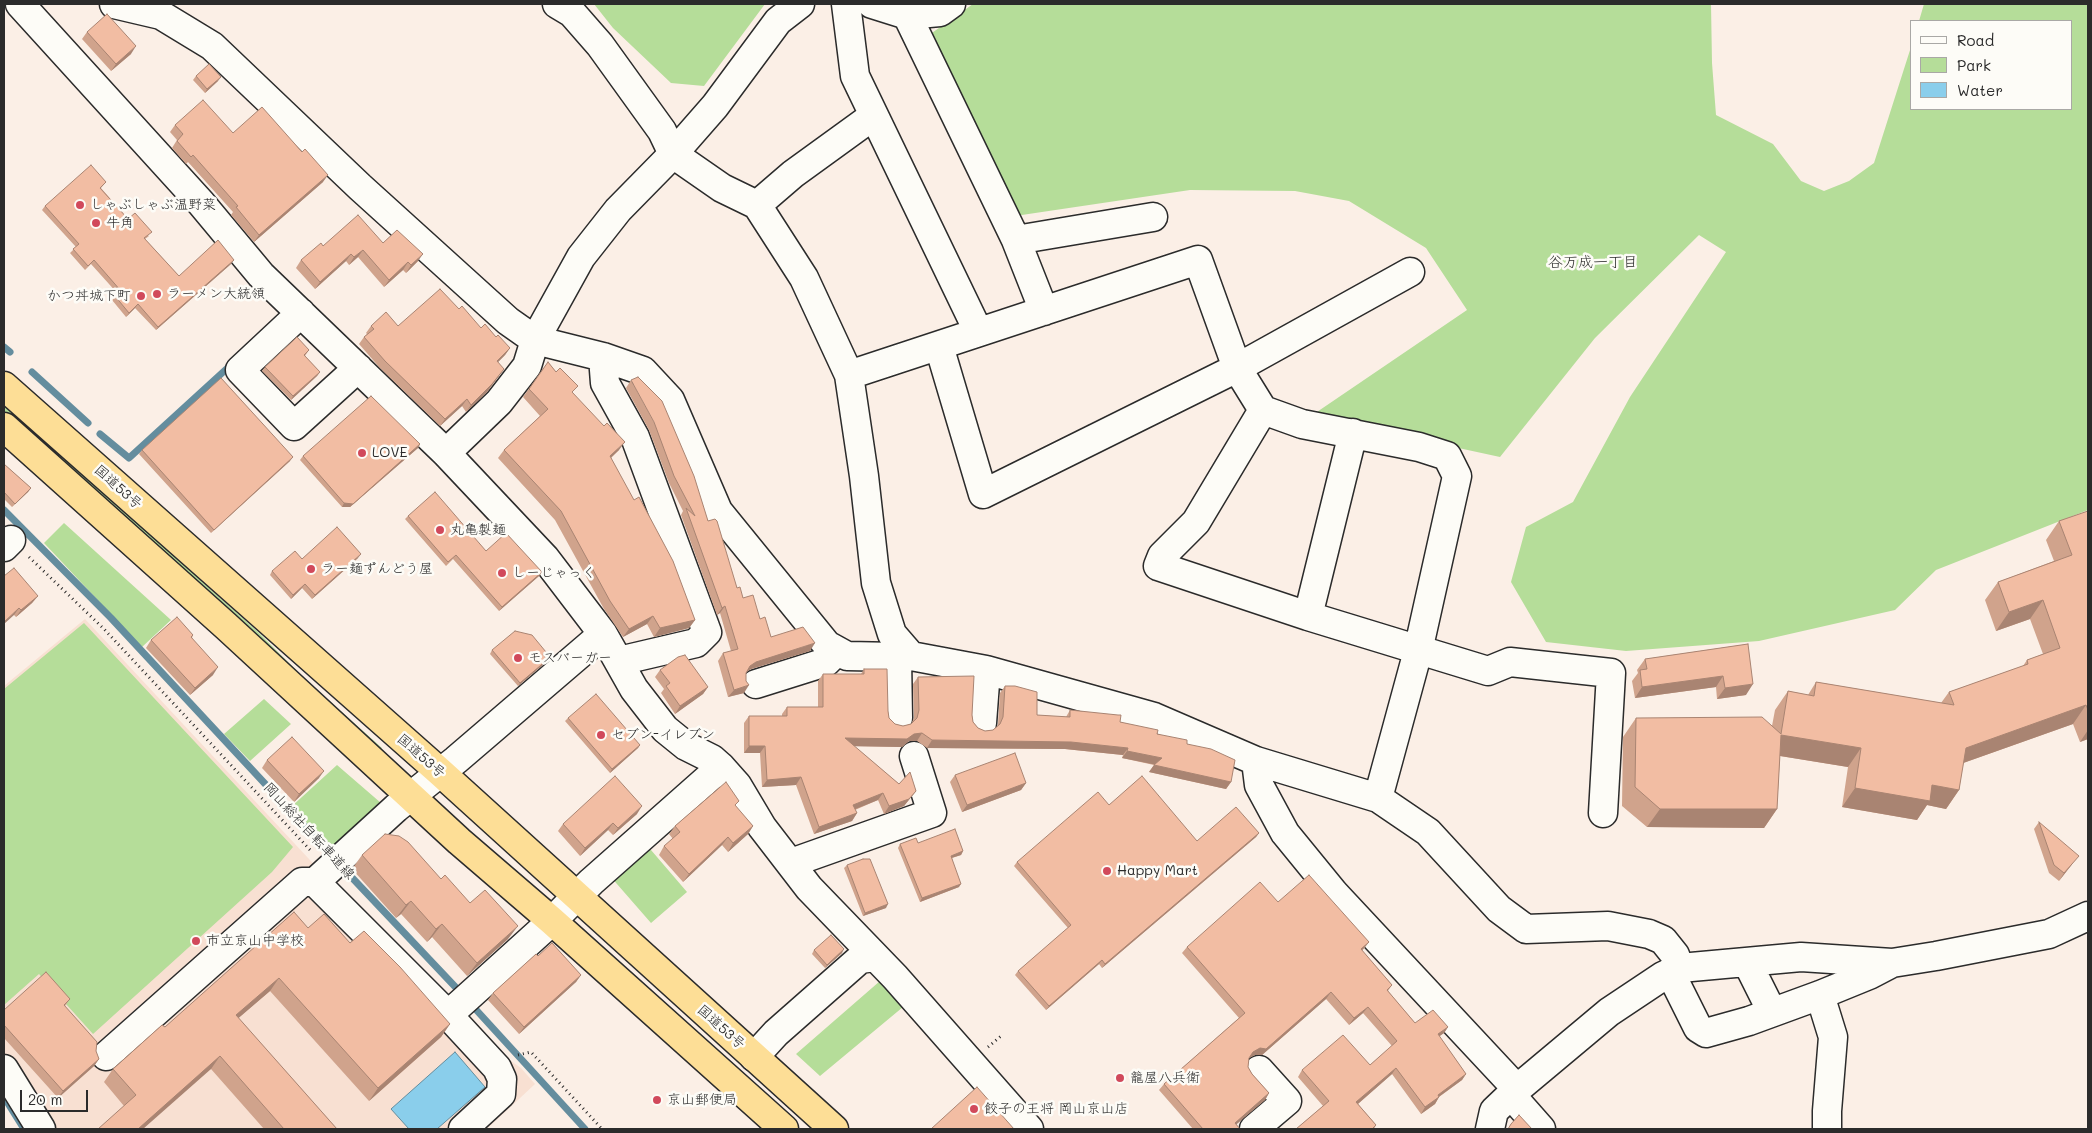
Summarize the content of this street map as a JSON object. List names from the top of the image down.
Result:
{
  "streets": {
    "highway": ["国道53号"],
    "path": ["岡山総社自転車道線"]
  },
  "districts": ["谷万成一丁目"],
  "places": [
    "しゃぶしゃぶ温野菜",
    "牛角",
    "ラーメン大統領",
    "かつ丼城下町",
    "LOVE",
    "丸亀製麺",
    "ラー麺ずんどう屋",
    "しーじゃっく",
    "モスバーガー",
    "セブン-イレブン",
    "Happy Mart",
    "市立京山中学校",
    "籠屋八兵衛",
    "京山郵便局",
    "餃子の王将 岡山京山店"
  ],
  "legend": ["Road", "Park", "Water"],
  "scale_bar": "20 m"
}
